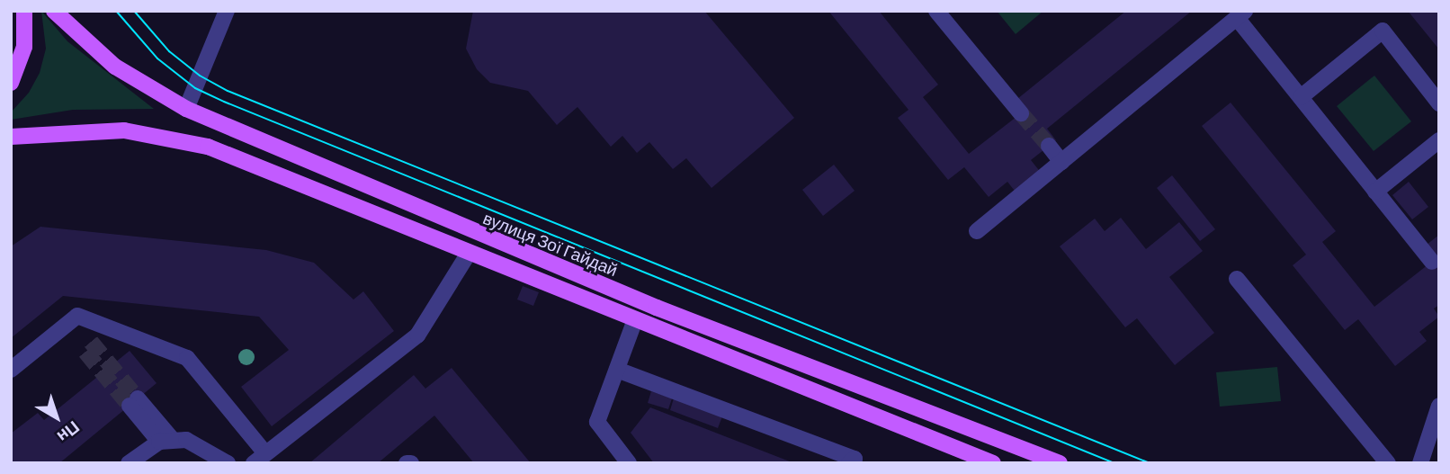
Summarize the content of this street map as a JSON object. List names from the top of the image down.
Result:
{
  "streets": {
    "main road": ["вулиця Зої Гайдай"]
  },
  "north": "bottom right"
}
